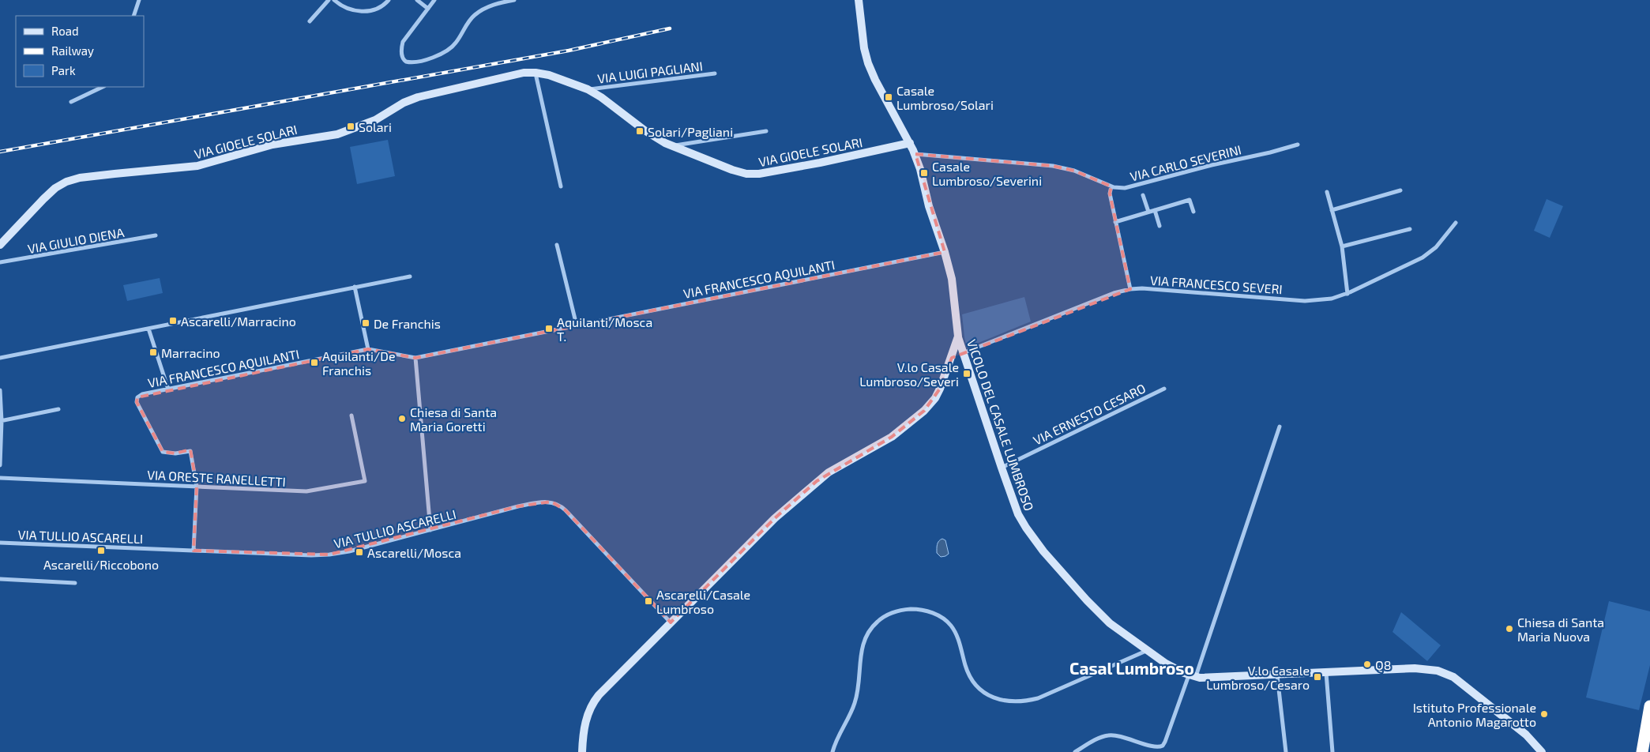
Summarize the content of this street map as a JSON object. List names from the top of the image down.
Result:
{
  "streets": {
    "street": [
      "VIA LUIGI PAGLIANI",
      "VIA GIOELE SOLARI",
      "VIA CARLO SEVERINI",
      "VIA GIULIO DIENA",
      "VIA FRANCESCO AQUILANTI",
      "VIA FRANCESCO SEVERI",
      "VIA ERNESTO CESARO",
      "VICOLO DEL CASALE LUMBROSO",
      "VIA ORESTE RANELLETTI",
      "VIA TULLIO ASCARELLI"
    ]
  },
  "crossings": [
    ["VIA LUIGI PAGLIANI", "VIA GIOELE SOLARI"],
    ["VIA GIOELE SOLARI", "VICOLO DEL CASALE LUMBROSO"],
    ["VIA CARLO SEVERINI", "VICOLO DEL CASALE LUMBROSO"],
    ["VIA FRANCESCO AQUILANTI", "VICOLO DEL CASALE LUMBROSO"],
    ["VIA FRANCESCO AQUILANTI", "VIA ORESTE RANELLETTI"],
    ["VIA FRANCESCO SEVERI", "VICOLO DEL CASALE LUMBROSO"],
    ["VIA ERNESTO CESARO", "VICOLO DEL CASALE LUMBROSO"]
  ],
  "districts": ["Casal Lumbroso"],
  "places": {
    "transit": [
      "Casale Lumbroso/Solari",
      "Solari",
      "Solari/Pagliani",
      "Casale Lumbroso/Severini",
      "Ascarelli/Marracino",
      "De Franchis",
      "Aquilanti/Mosca T.",
      "Marracino",
      "Aquilanti/De Franchis",
      "V.lo Casale Lumbroso/Severi",
      "Ascarelli/Riccobono",
      "Ascarelli/Mosca",
      "Ascarelli/Casale Lumbroso",
      "V.lo Casale Lumbroso/Cesaro"
    ],
    "other": [
      "Chiesa di Santa Maria Goretti",
      "Chiesa di Santa Maria Nuova",
      "Q8",
      "Istituto Professionale Antonio Magarotto"
    ]
  },
  "legend": ["Road", "Railway", "Park"]
}
